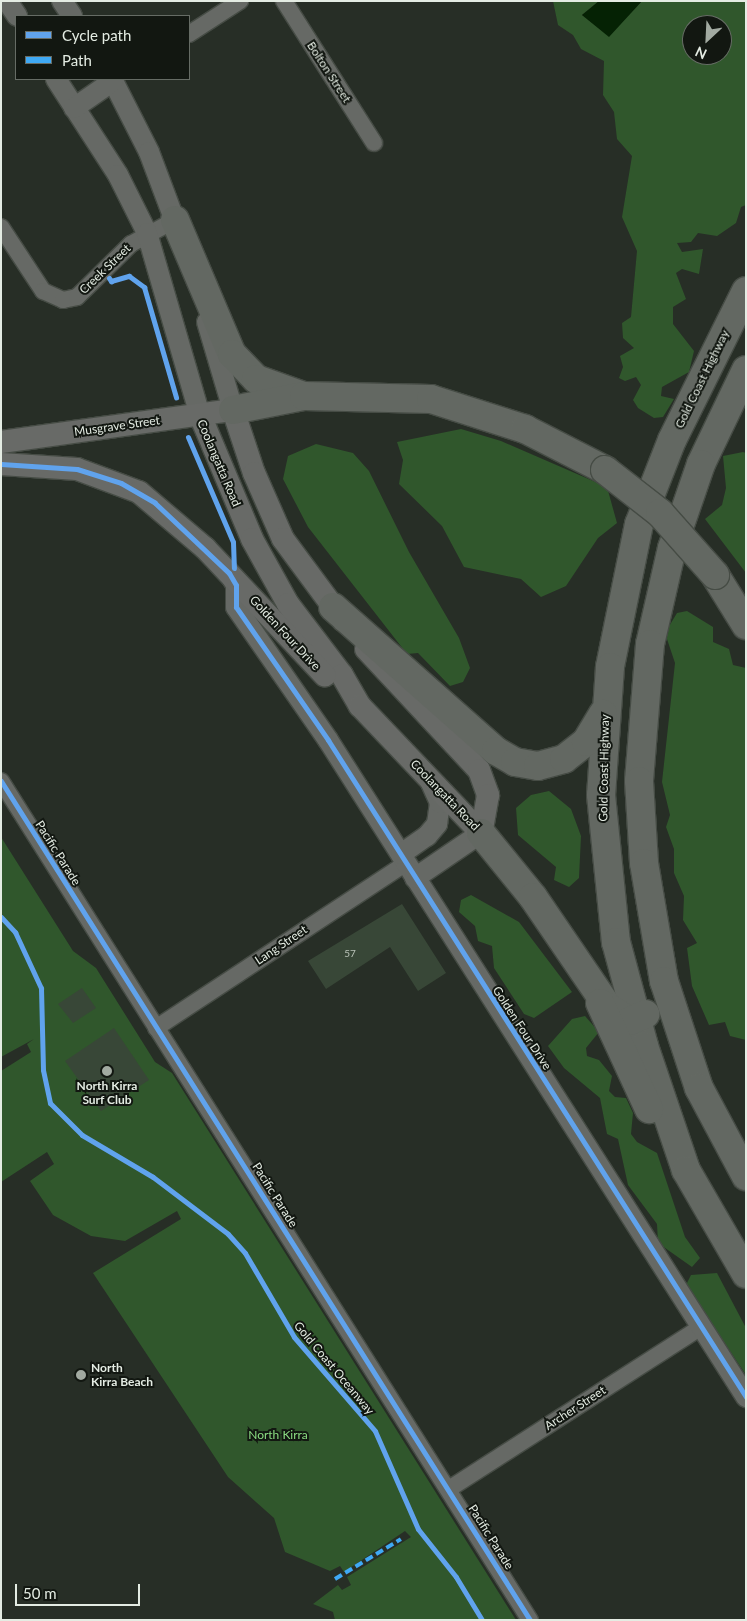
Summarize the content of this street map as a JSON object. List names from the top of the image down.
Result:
{
  "streets": {
    "highway": ["Gold Coast Highway"],
    "main road": ["Musgrave Street", "Coolangatta Road", "Golden Four Drive"],
    "street": [
      "Bolton Street",
      "Creek Street",
      "Pacific Parade",
      "Lang Street",
      "Archer Street"
    ],
    "cycle path": ["Gold Coast Oceanway"]
  },
  "crossings": [
    ["Creek Street", "Coolangatta Road"],
    ["Musgrave Street", "Coolangatta Road"],
    ["Coolangatta Road", "Golden Four Drive"],
    ["Golden Four Drive", "Lang Street"],
    ["Golden Four Drive", "Archer Street"],
    ["Pacific Parade", "Lang Street"],
    ["Pacific Parade", "Archer Street"]
  ],
  "parks": ["North Kirra"],
  "places": ["North Kirra Surf Club", "North Kirra Beach"],
  "house_numbers": ["57"],
  "legend": ["Cycle path", "Path"],
  "scale_bar": "50 m",
  "north": "bottom left"
}
